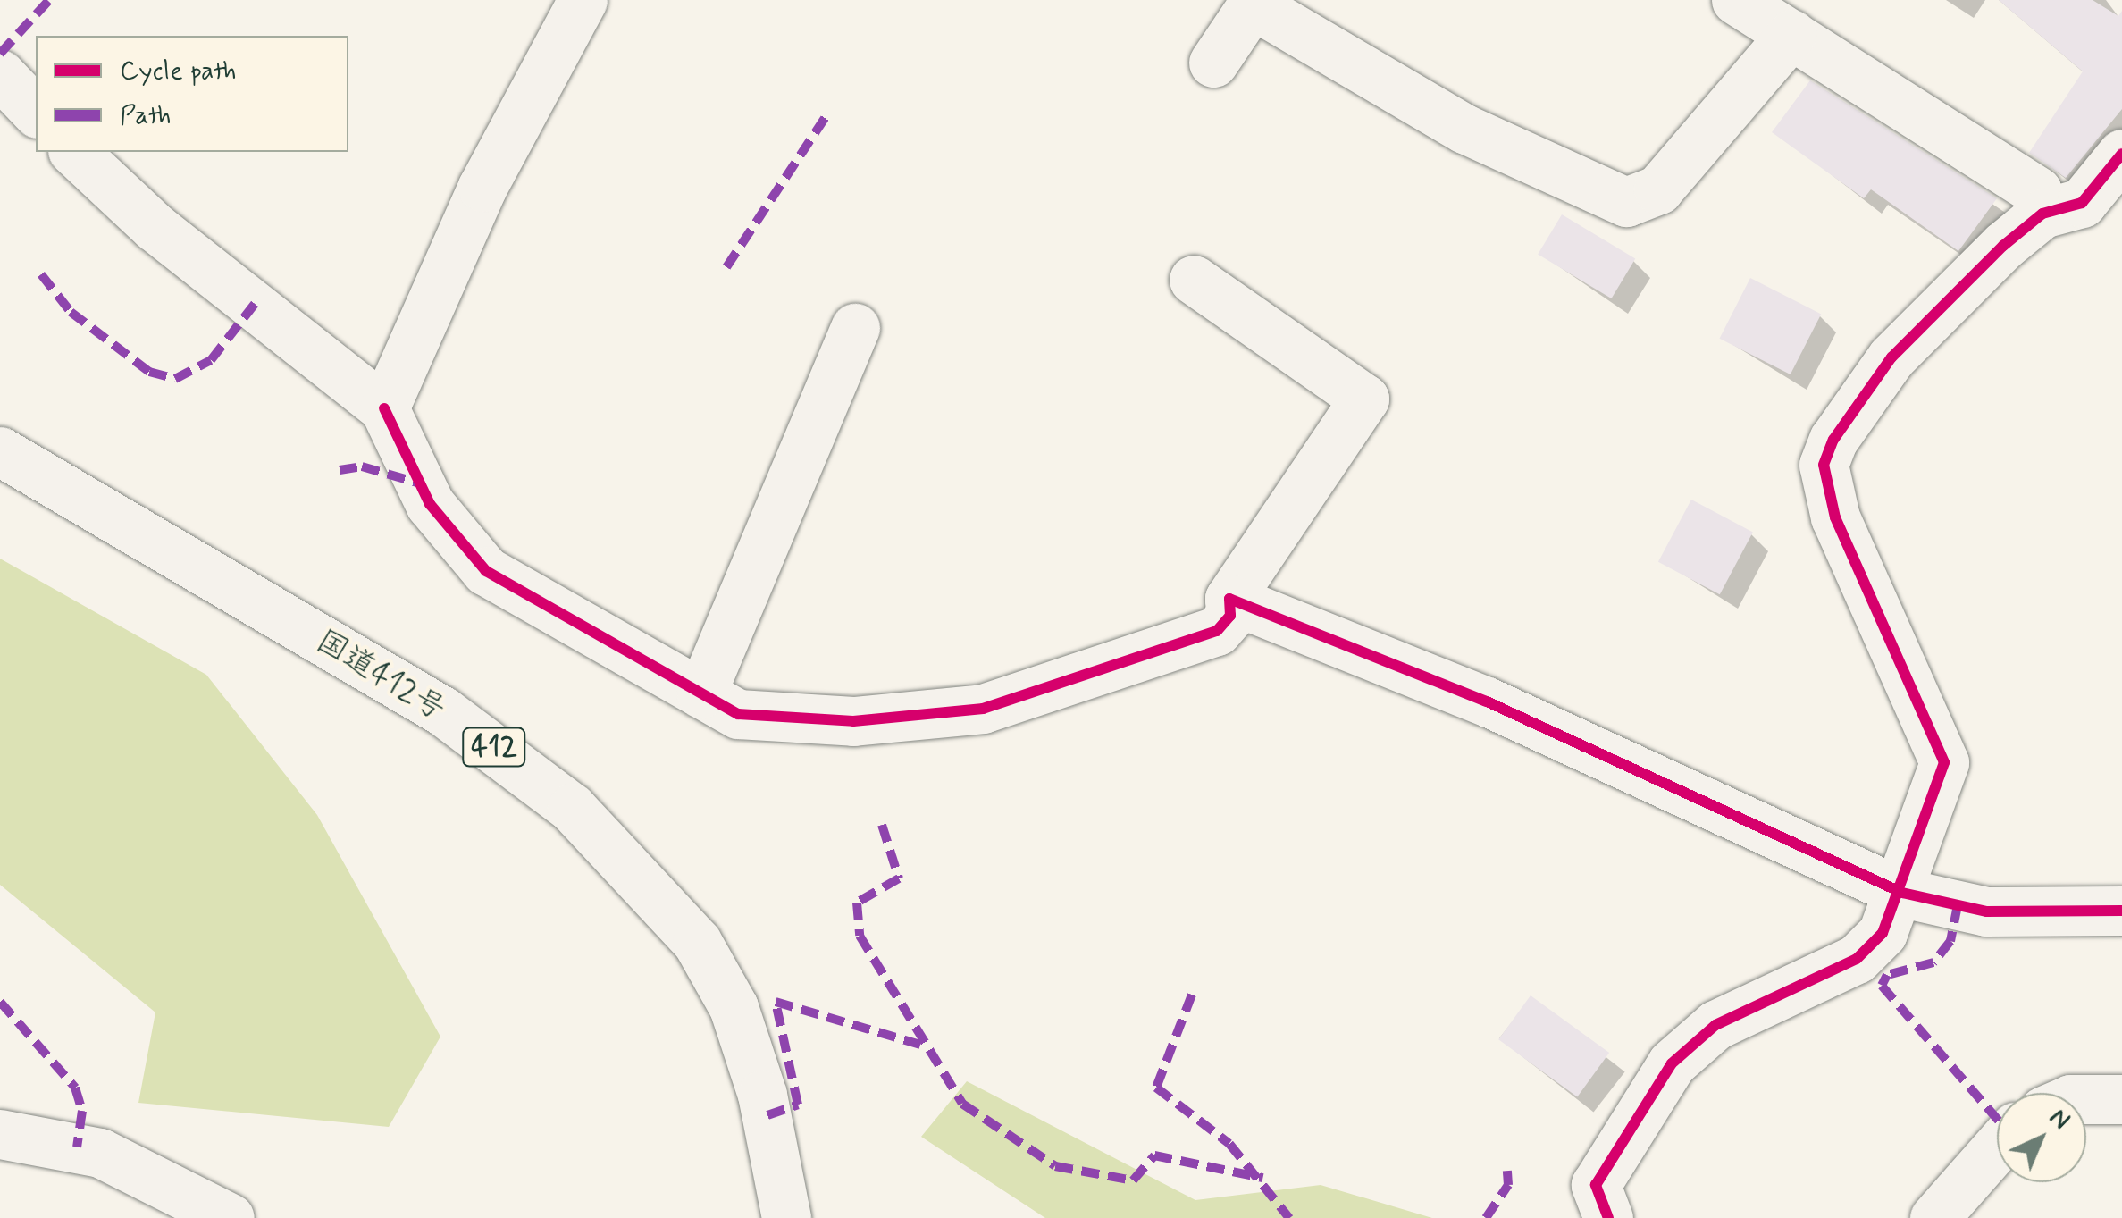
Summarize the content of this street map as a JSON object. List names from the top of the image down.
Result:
{
  "streets": {
    "main road": ["国道412号", "412"]
  },
  "legend": ["Cycle path", "Path"],
  "north": "top right"
}
